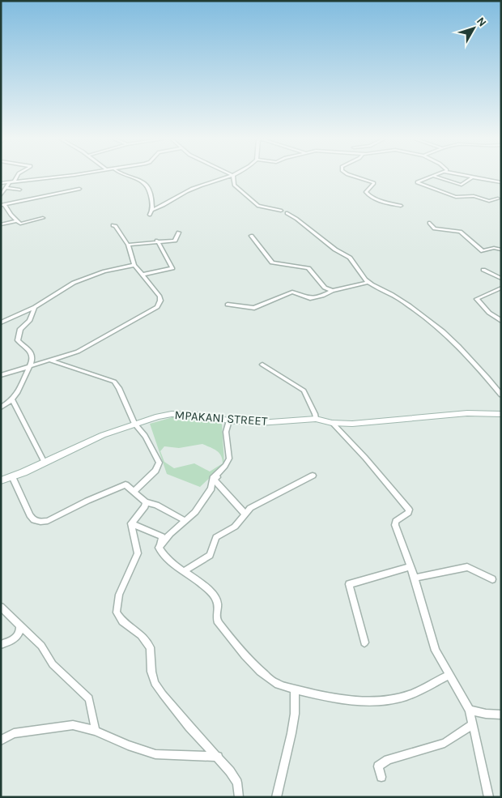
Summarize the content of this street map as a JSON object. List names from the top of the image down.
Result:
{
  "streets": {
    "street": ["MPAKANI STREET"]
  },
  "north": "top right"
}
